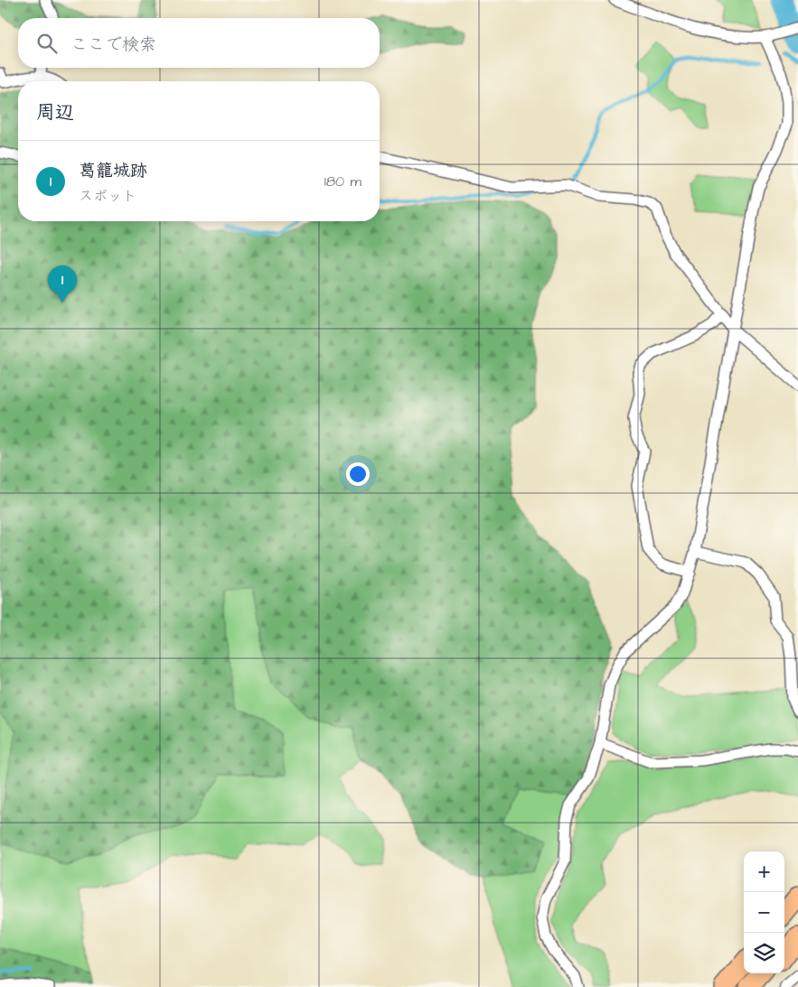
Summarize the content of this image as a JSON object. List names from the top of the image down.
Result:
{
  "page": {
    "search": "ここで検索",
    "heading": "周辺",
    "list": [
      {
        "mark": "1",
        "name": "葛籠城跡",
        "note": "スポット",
        "value": "180 m"
      }
    ],
    "pins": "1",
    "map_buttons": ["+", "−"]
  }
}
